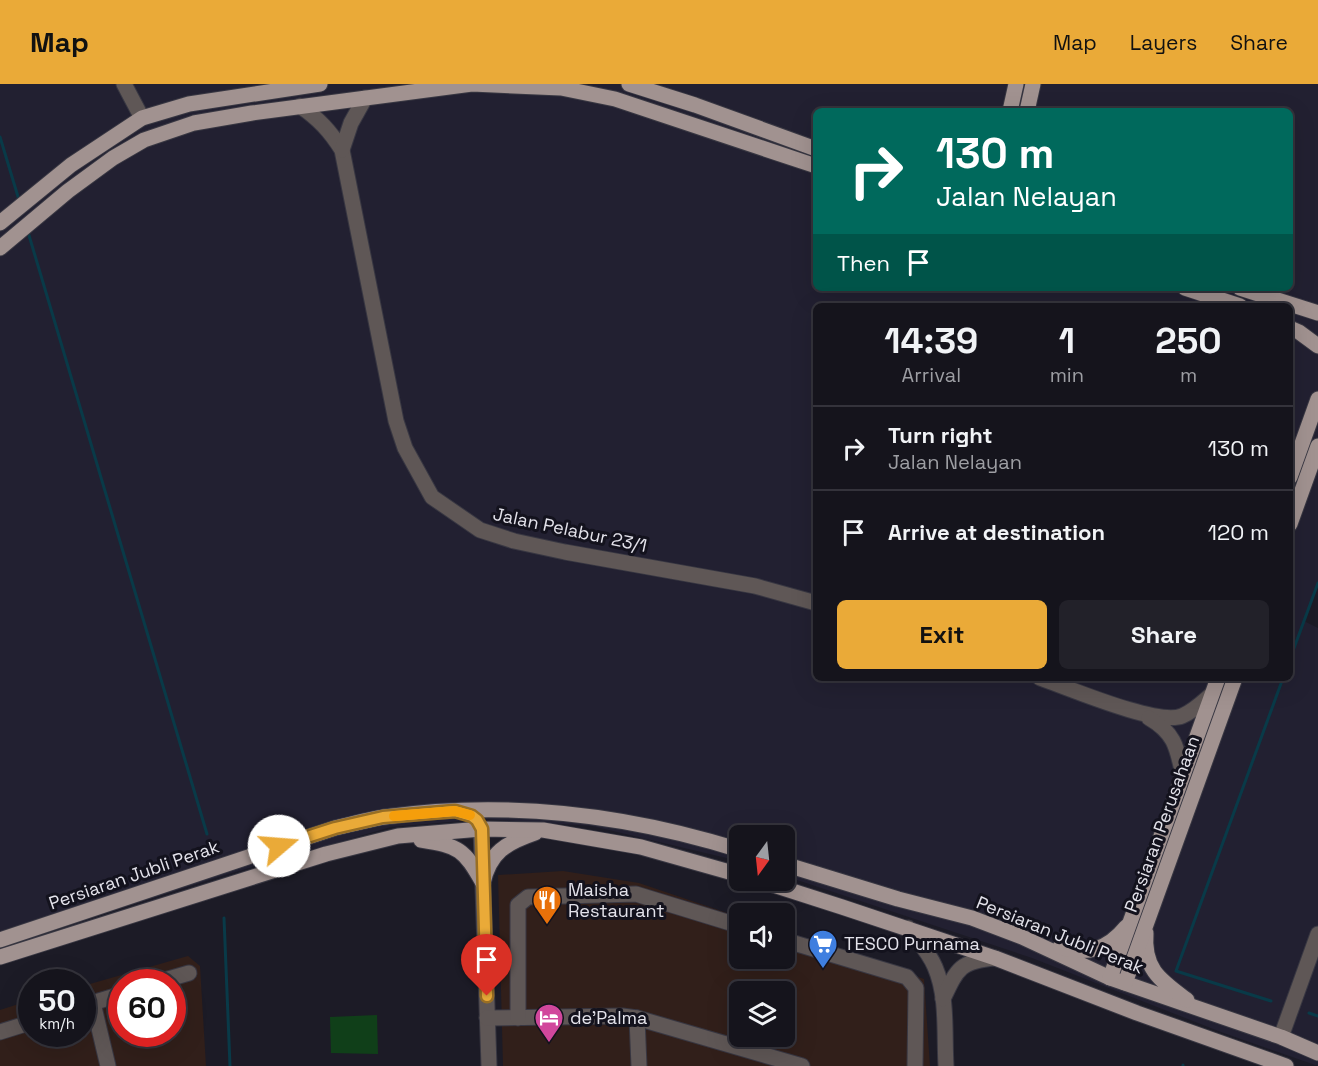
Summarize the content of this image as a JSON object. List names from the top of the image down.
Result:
{
  "streets": {
    "main road": ["Persiaran Perusahaan", "Persiaran Jubli Perak"],
    "street": ["Jalan Pelabur 23/1"]
  },
  "crossings": [
    ["Persiaran Perusahaan", "Persiaran Jubli Perak"]
  ],
  "places": {
    "restaurant": ["Maisha Restaurant"],
    "supermarket": ["TESCO Purnama"],
    "hotel": ["de'Palma"]
  },
  "north": "bottom",
  "page": {
    "header": "Map",
    "nav": ["Map", "Layers", "Share"],
    "turn": ["130 m", "Jalan Nelayan"],
    "then": "Then",
    "eta": [
      "14:39",
      "Arrival",
      "1",
      "min",
      "250",
      "m"
    ],
    "list": [
      {
        "name": "Turn right",
        "note": "Jalan Nelayan",
        "value": "130 m"
      },
      {
        "name": "Arrive at destination",
        "value": "120 m"
      }
    ],
    "buttons": ["Exit", "Share"],
    "speed": "50 km/h",
    "limit": "60"
  }
}
